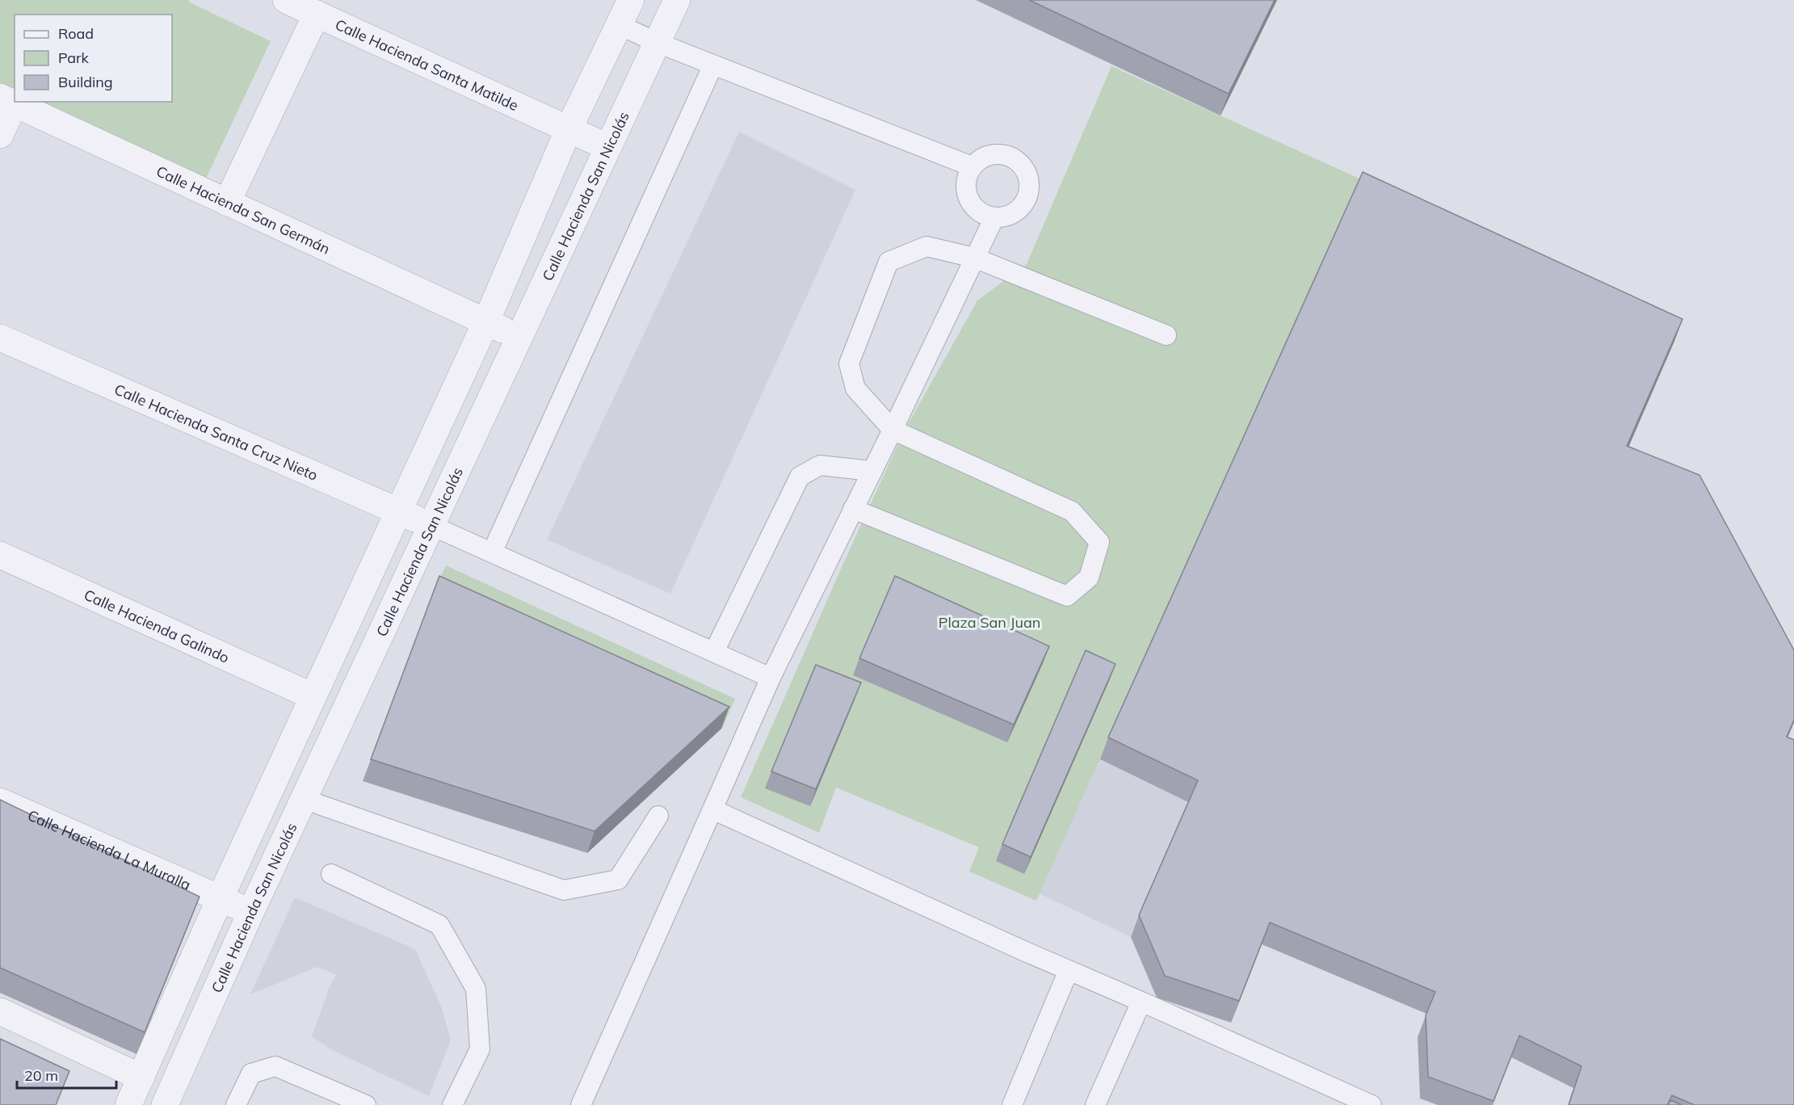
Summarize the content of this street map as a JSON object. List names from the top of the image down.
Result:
{
  "streets": {
    "street": [
      "Calle Hacienda Santa Matilde",
      "Calle Hacienda San Nicolás",
      "Calle Hacienda San Germán",
      "Calle Hacienda Santa Cruz Nieto",
      "Calle Hacienda Galindo",
      "Calle Hacienda La Muralla"
    ]
  },
  "crossings": [
    ["Calle Hacienda Santa Matilde", "Calle Hacienda San Nicolás"],
    ["Calle Hacienda San Nicolás", "Calle Hacienda San Germán"],
    ["Calle Hacienda San Nicolás", "Calle Hacienda Santa Cruz Nieto"],
    ["Calle Hacienda San Nicolás", "Calle Hacienda La Muralla"]
  ],
  "parks": ["Plaza San Juan"],
  "legend": ["Road", "Park", "Building"],
  "scale_bar": "20 m"
}
